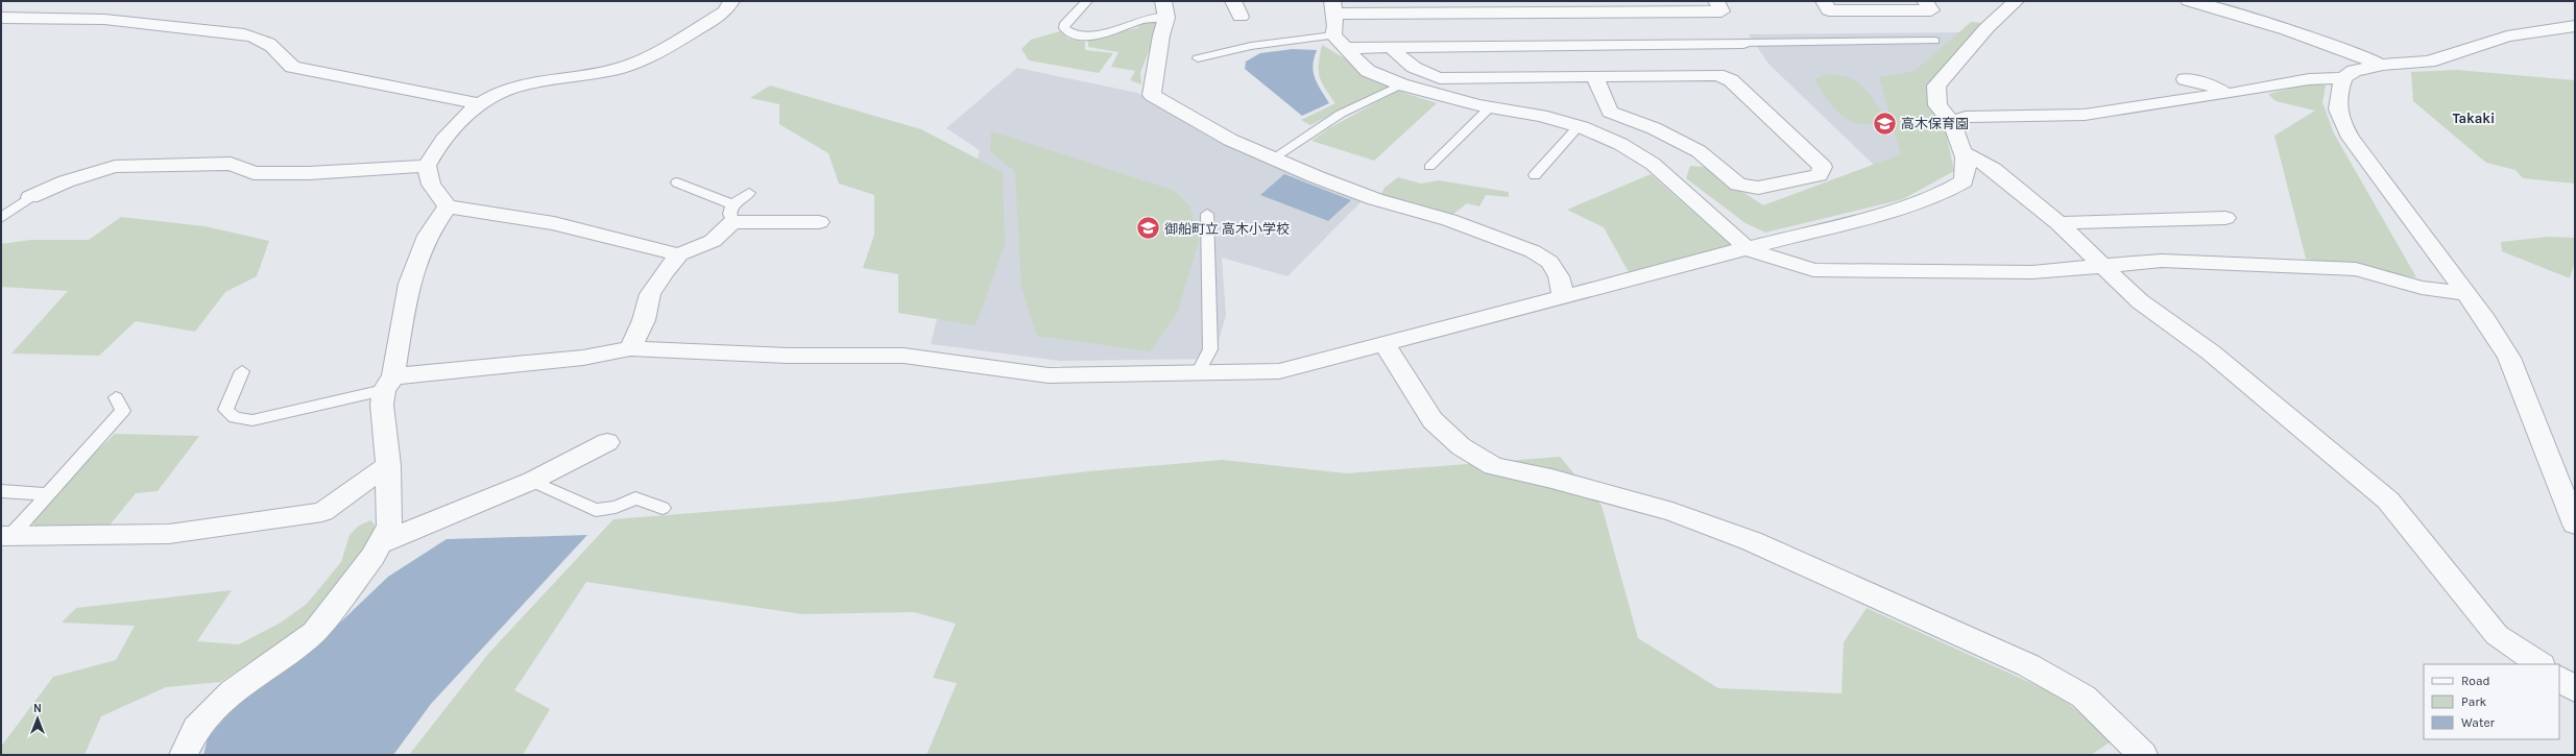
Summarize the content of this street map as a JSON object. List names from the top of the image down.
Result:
{
  "districts": ["Takaki"],
  "places": {
    "school or university": ["高木保育園", "御船町立 高木小学校"]
  },
  "legend": ["Road", "Park", "Water"],
  "north": "top"
}
